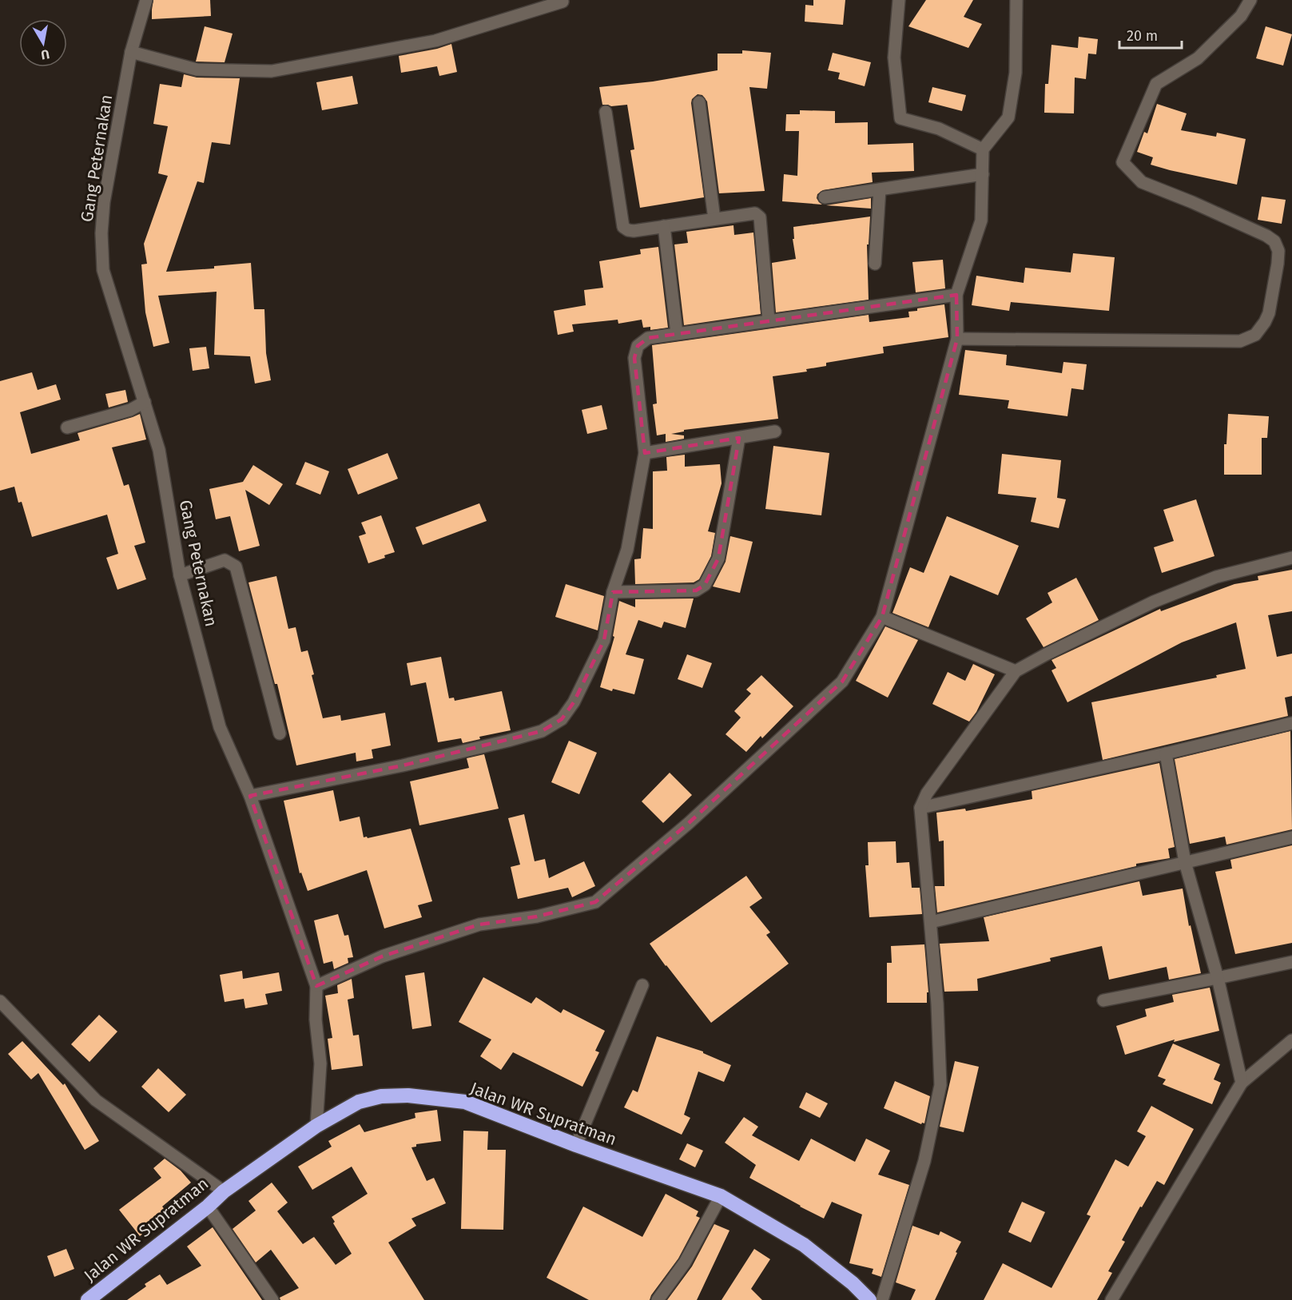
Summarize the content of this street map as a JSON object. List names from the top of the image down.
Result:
{
  "streets": {
    "highway": ["Jalan WR Supratman"],
    "street": ["Gang Peternakan"]
  },
  "crossings": [
    ["Gang Peternakan", "Jalan WR Supratman"]
  ],
  "scale_bar": "20 m",
  "north": "bottom"
}
